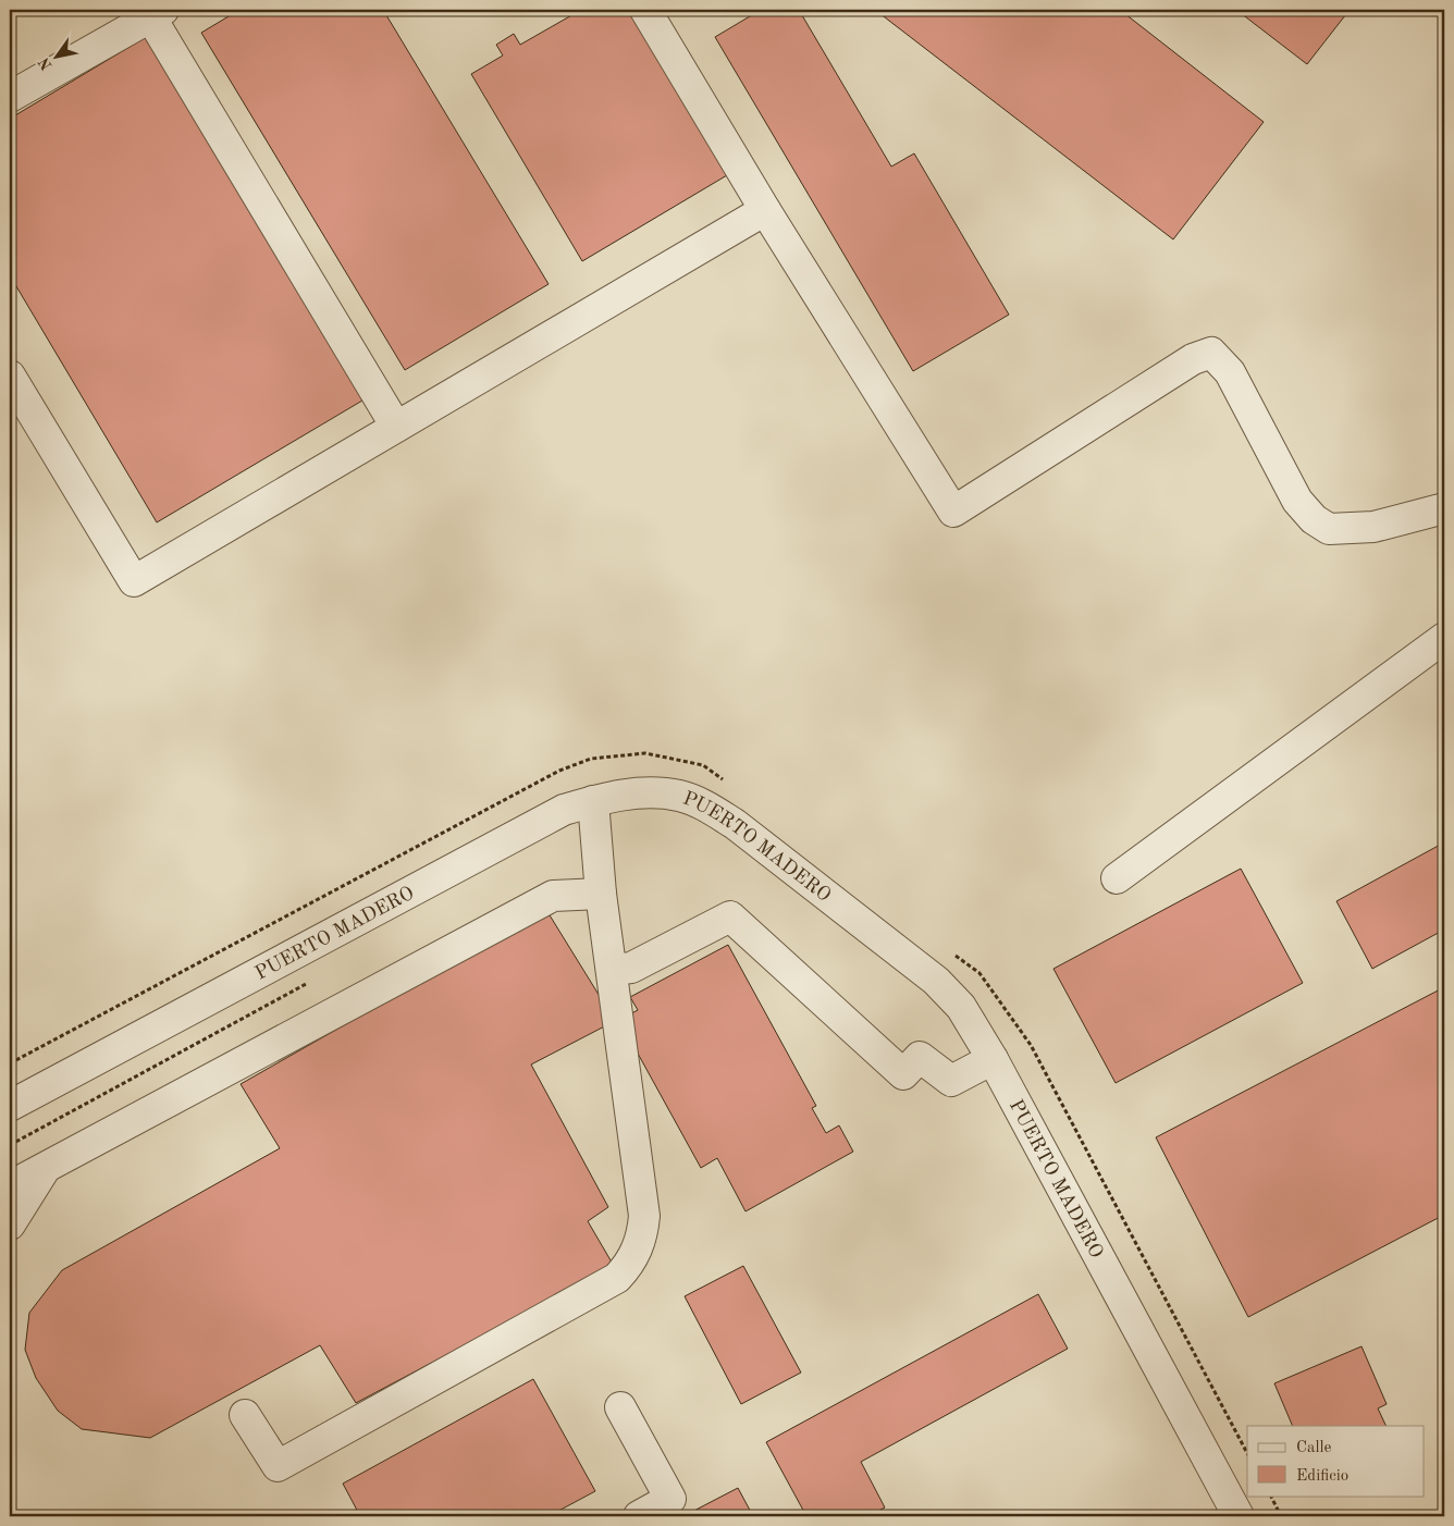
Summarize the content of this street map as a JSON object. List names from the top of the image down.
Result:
{
  "streets": {
    "street": ["PUERTO MADERO"]
  },
  "legend": ["Calle", "Edificio"],
  "north": "bottom left"
}
